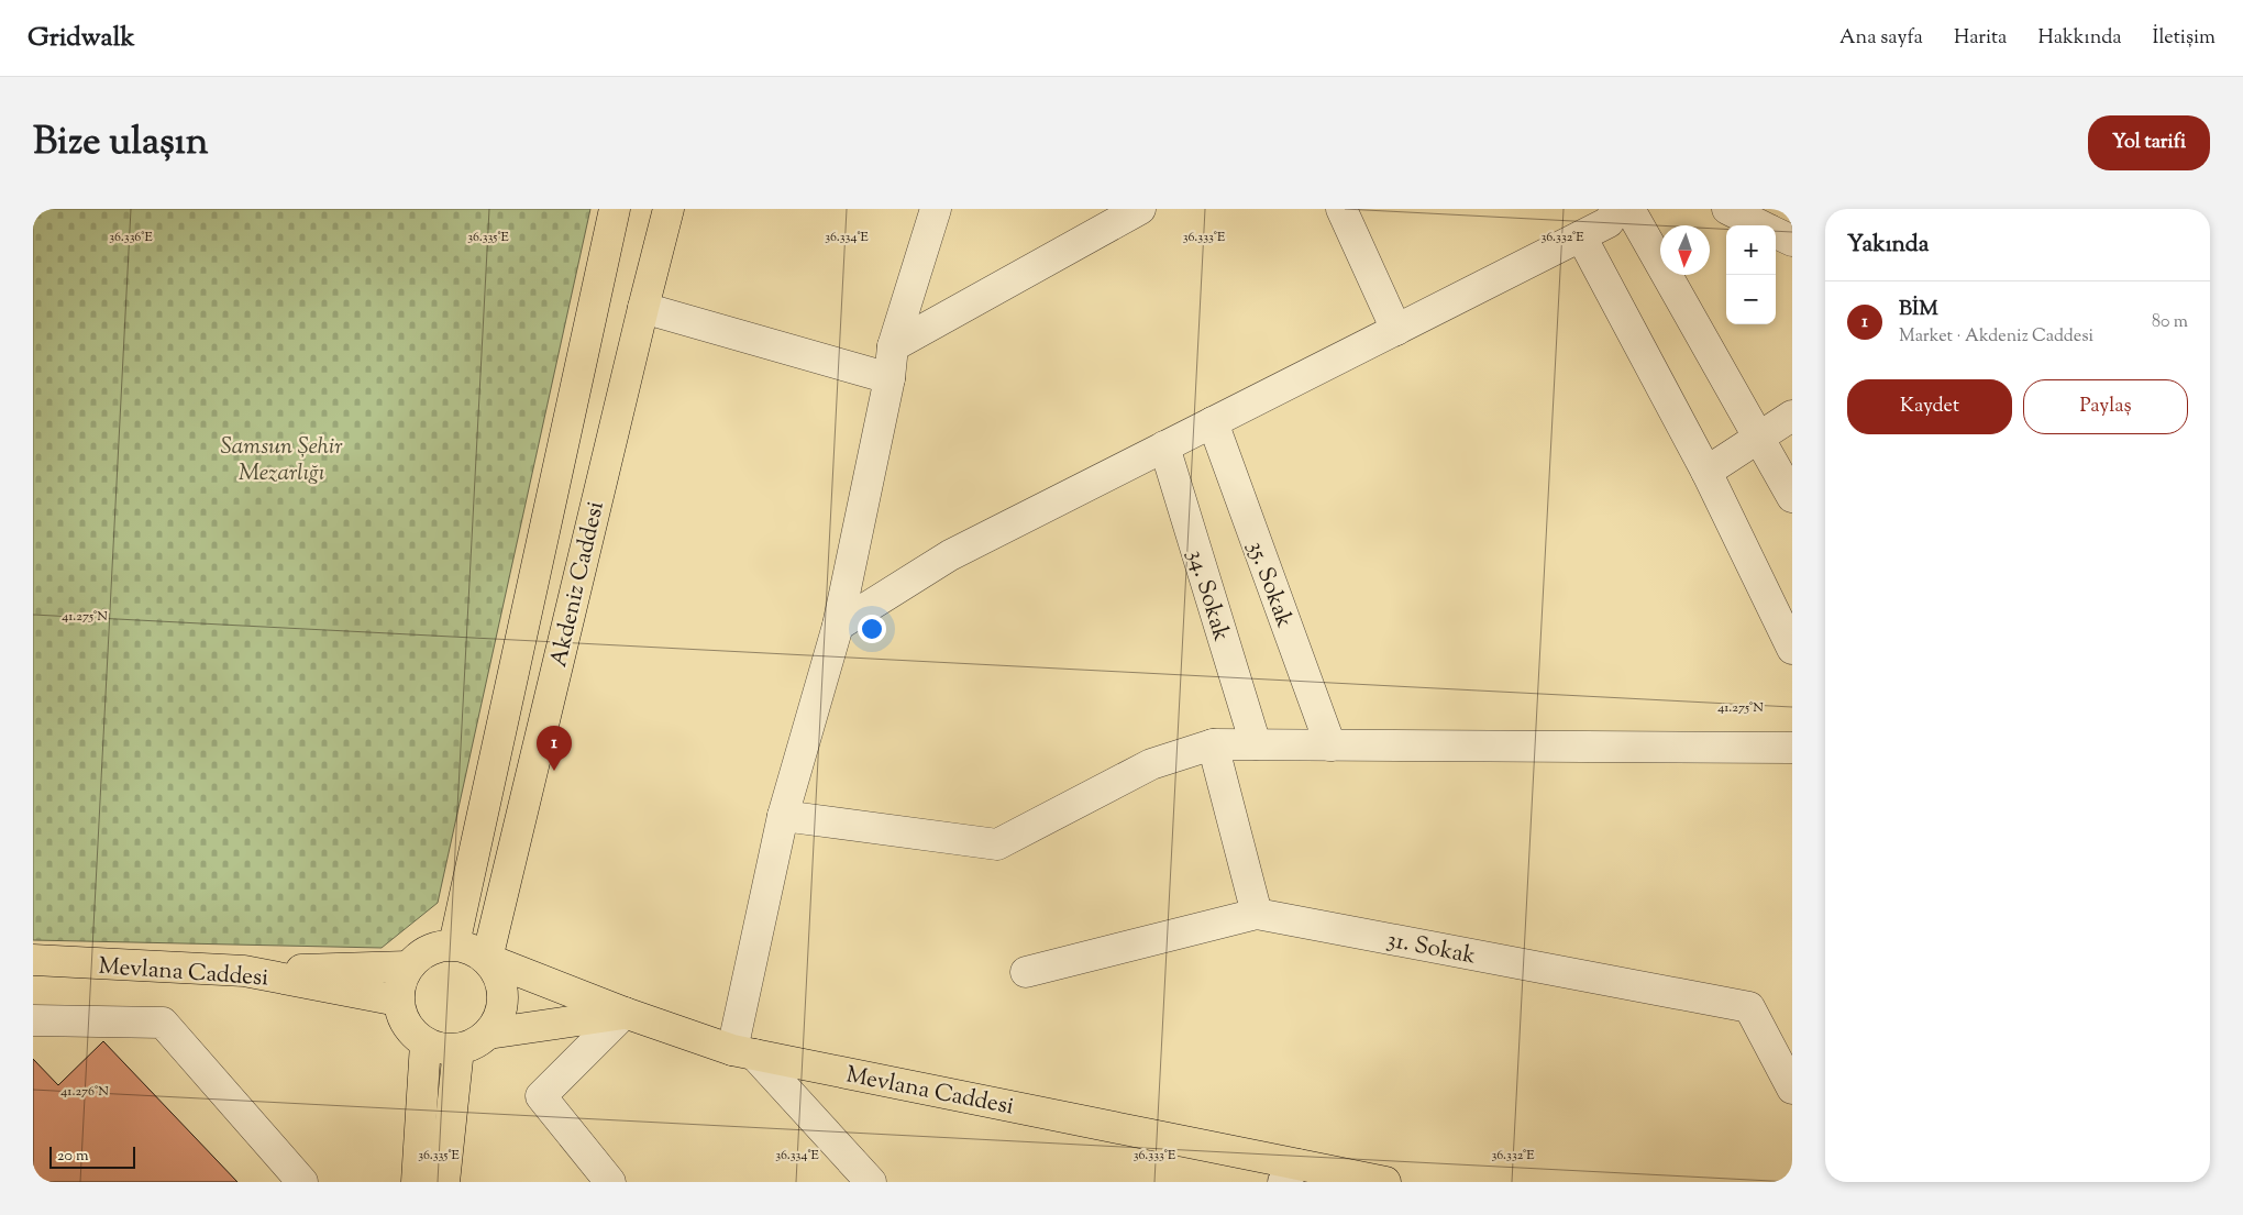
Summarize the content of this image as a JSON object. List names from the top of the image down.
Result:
{
  "streets": {
    "main road": ["Akdeniz Caddesi", "Mevlana Caddesi"],
    "street": ["35. Sokak", "34. Sokak", "31. Sokak"]
  },
  "crossings": [
    ["Akdeniz Caddesi", "Mevlana Caddesi"]
  ],
  "parks": ["Samsun Şehir Mezarlığı"],
  "scale_bar": "20 m",
  "north": "bottom",
  "page": {
    "header": "Gridwalk",
    "nav": [
      "Ana sayfa",
      "Harita",
      "Hakkında",
      "İletişim"
    ],
    "title": "Bize ulaşın",
    "buttons": [
      "Yol tarifi",
      ["Kaydet", "Paylaş"]
    ],
    "heading": "Yakında",
    "map_buttons": ["+", "−"],
    "list": [
      {
        "mark": "1",
        "name": "BİM",
        "note": "Market · Akdeniz Caddesi",
        "value": "80 m"
      }
    ],
    "pins": "1",
    "scale": "20 m"
  },
  "coordinates": [
    "36.336°E",
    "36.335°E",
    "36.334°E",
    "36.333°E",
    "36.332°E",
    "41.275°N",
    "41.276°N"
  ]
}
